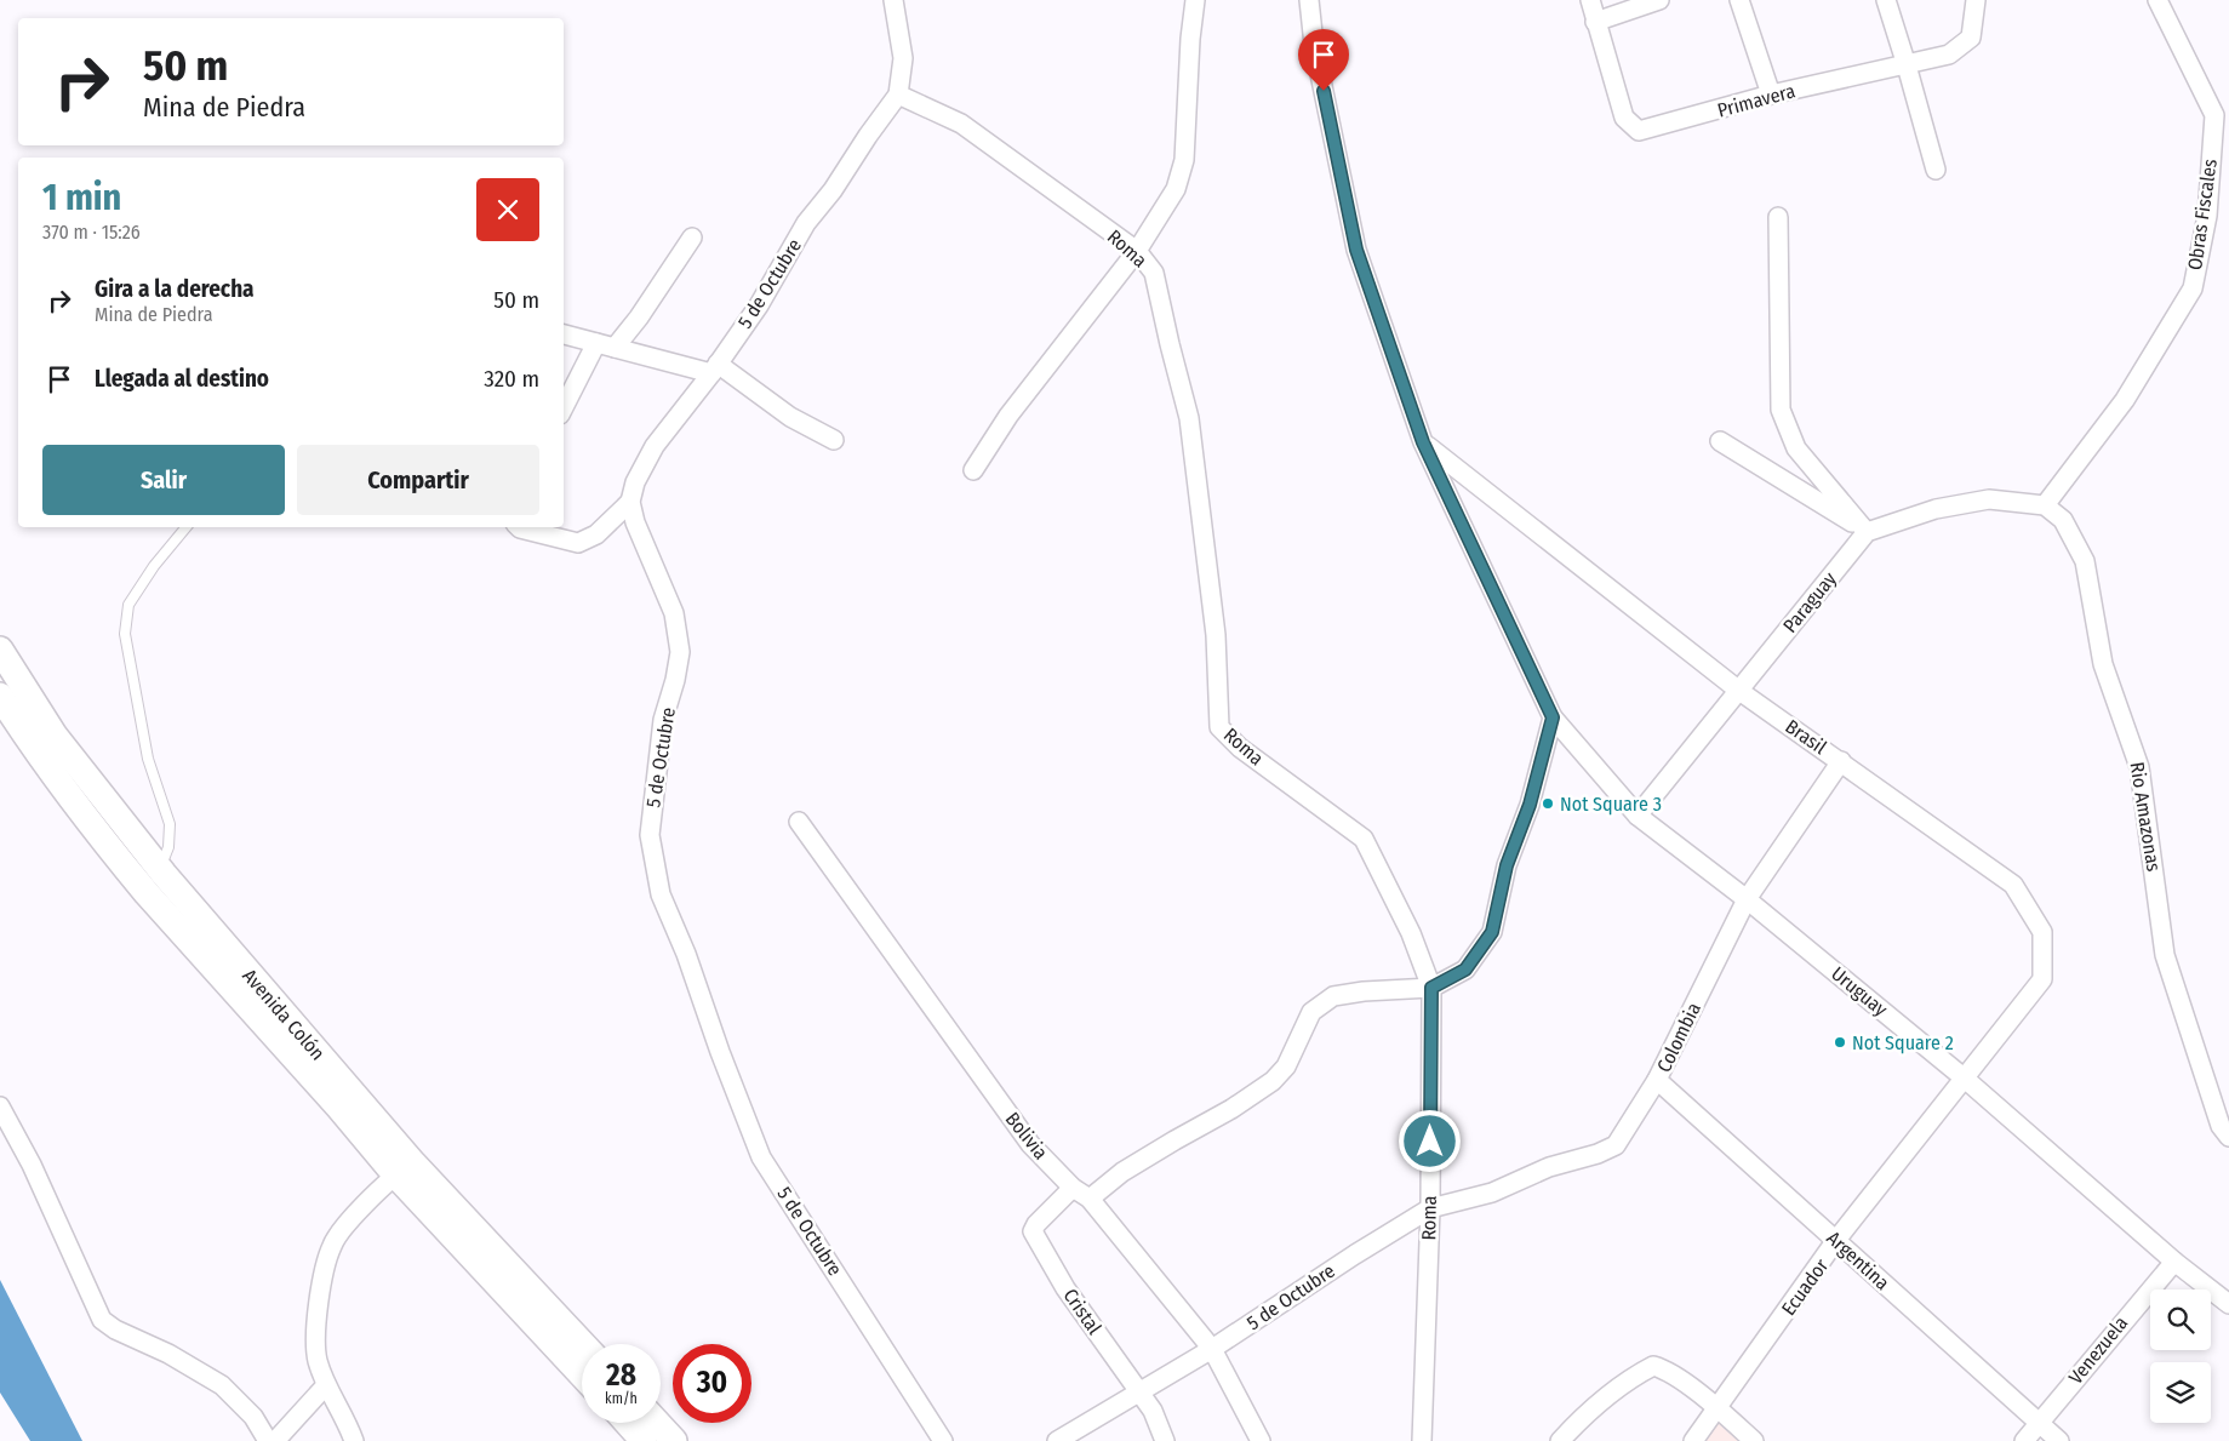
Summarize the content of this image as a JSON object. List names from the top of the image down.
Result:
{
  "streets": {
    "main road": ["Avenida Colón"],
    "street": [
      "Primavera",
      "Obras Fiscales",
      "Roma",
      "5 de Octubre",
      "Paraguay",
      "Brasil",
      "Rio Amazonas",
      "Uruguay",
      "Colombia",
      "Bolivia",
      "Argentina",
      "Ecuador",
      "Cristal",
      "Venezuela"
    ]
  },
  "crossings": [
    ["Obras Fiscales", "Rio Amazonas"],
    ["Roma", "5 de Octubre"],
    ["Roma", "Colombia"],
    ["5 de Octubre", "Colombia"],
    ["5 de Octubre", "Bolivia"],
    ["5 de Octubre", "Cristal"],
    ["Paraguay", "Brasil"],
    ["Paraguay", "Uruguay"],
    ["Brasil", "Uruguay"],
    ["Brasil", "Colombia"],
    ["Brasil", "Ecuador"],
    ["Uruguay", "Colombia"],
    ["Uruguay", "Ecuador"],
    ["Uruguay", "Venezuela"],
    ["Colombia", "Argentina"],
    ["Bolivia", "Cristal"],
    ["Argentina", "Ecuador"],
    ["Argentina", "Venezuela"]
  ],
  "places": ["Not Square 3", "Not Square 2"],
  "page": {
    "turn": ["50 m", "Mina de Piedra"],
    "heading": ["1 min", "370 m · 15:26"],
    "list": [
      {
        "name": "Gira a la derecha",
        "note": "Mina de Piedra",
        "value": "50 m"
      },
      {
        "name": "Llegada al destino",
        "value": "320 m"
      }
    ],
    "buttons": ["Salir", "Compartir"],
    "speed": "28 km/h",
    "limit": "30"
  }
}
